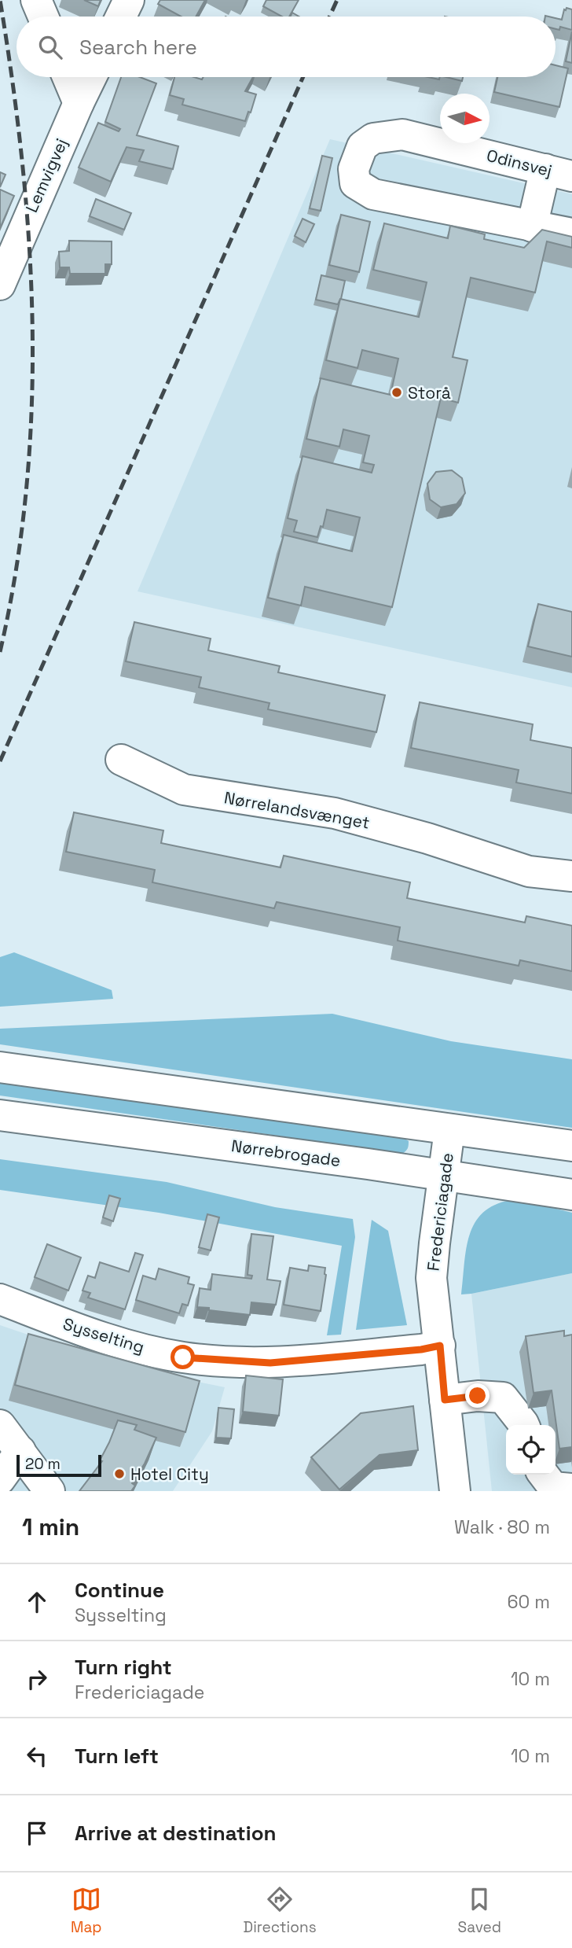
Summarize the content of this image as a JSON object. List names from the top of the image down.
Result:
{
  "streets": {
    "street": [
      "Odinsvej",
      "Lemvigvej",
      "Nørrelandsvænget",
      "Nørrebrogade",
      "Fredericiagade",
      "Sysselting"
    ]
  },
  "crossings": [
    ["Nørrebrogade", "Fredericiagade"],
    ["Fredericiagade", "Sysselting"]
  ],
  "places": ["Storå", "Hotel City"],
  "scale_bar": "20 m",
  "north": "right",
  "page": {
    "search": "Search here",
    "scale": "20 m",
    "heading": ["1 min", "Walk · 80 m"],
    "list": [
      ["Continue", "Sysselting", "60 m"],
      ["Turn right", "Fredericiagade", "10 m"],
      ["Turn left", "10 m"],
      "Arrive at destination"
    ],
    "nav": ["Map", "Directions", "Saved"]
  }
}
